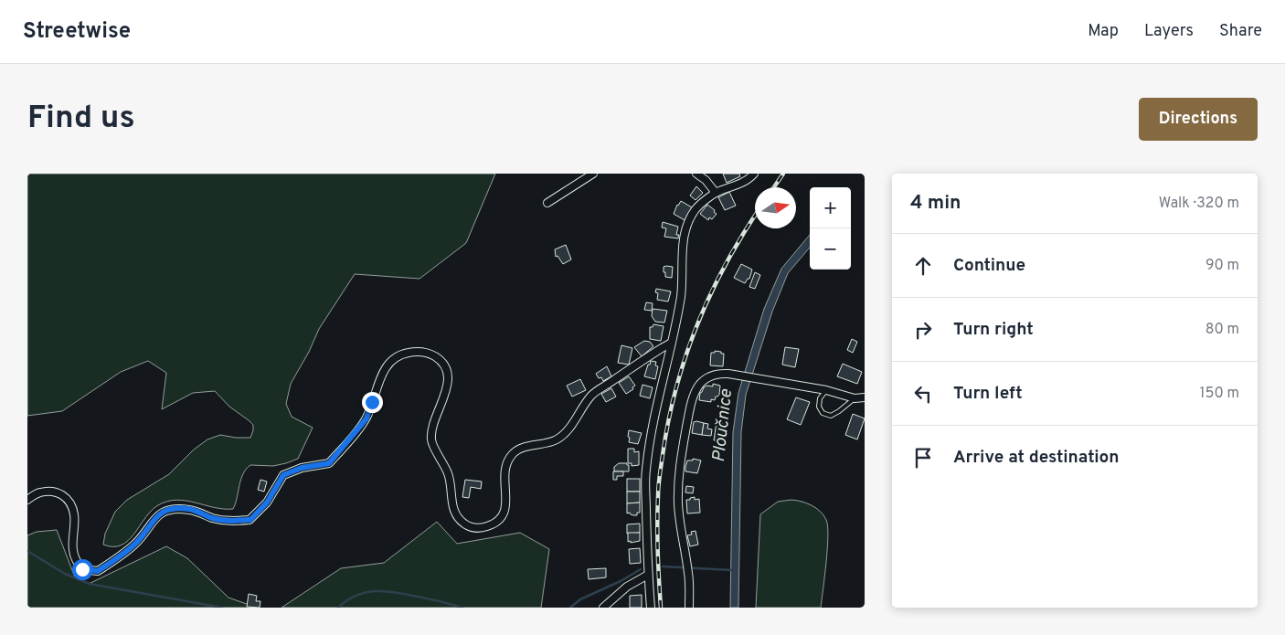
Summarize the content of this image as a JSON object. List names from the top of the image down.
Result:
{
  "water": ["Ploučnice"],
  "north": "right",
  "page": {
    "header": "Streetwise",
    "nav": ["Map", "Layers", "Share"],
    "buttons": "Directions",
    "title": "Find us",
    "heading": ["4 min", "Walk · 320 m"],
    "map_buttons": ["+", "−"],
    "list": [
      ["Continue", "90 m"],
      ["Turn right", "80 m"],
      ["Turn left", "150 m"],
      "Arrive at destination"
    ]
  }
}
